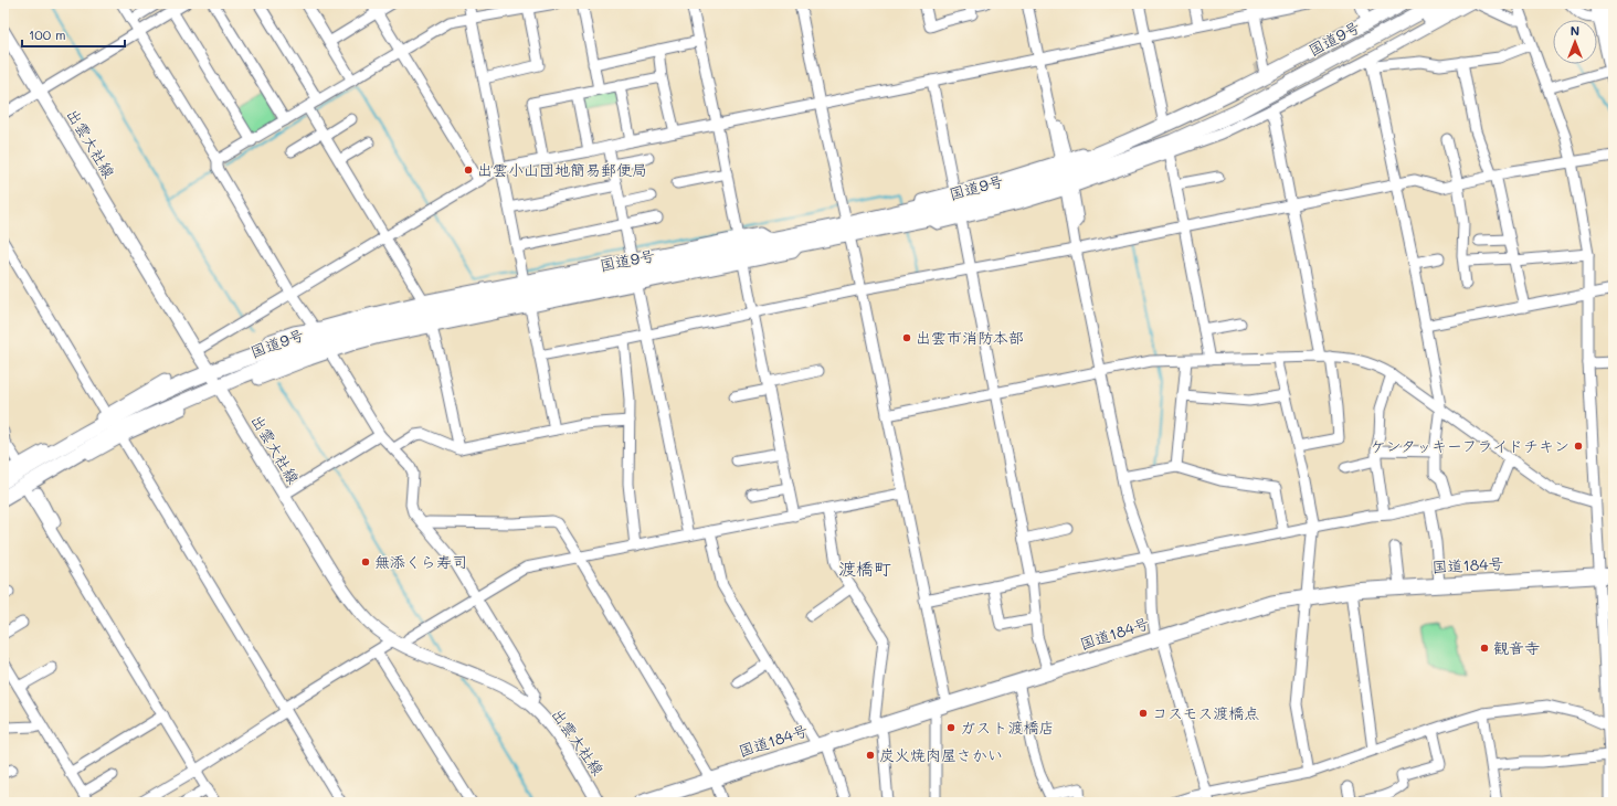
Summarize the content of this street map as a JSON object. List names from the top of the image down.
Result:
{
  "streets": {
    "highway": ["国道9号", "国道184号"],
    "main road": ["出雲大社線"]
  },
  "crossings": [
    ["国道9号", "出雲大社線"]
  ],
  "districts": ["渡橋町"],
  "places": [
    "出雲小山団地簡易郵便局",
    "出雲市消防本部",
    "ケンタッキーフライドチキン",
    "無添くら寿司",
    "観音寺",
    "コスモス渡橋点",
    "ガスト渡橋店",
    "炭火焼肉屋さかい"
  ],
  "scale_bar": "100 m",
  "north": "top"
}
